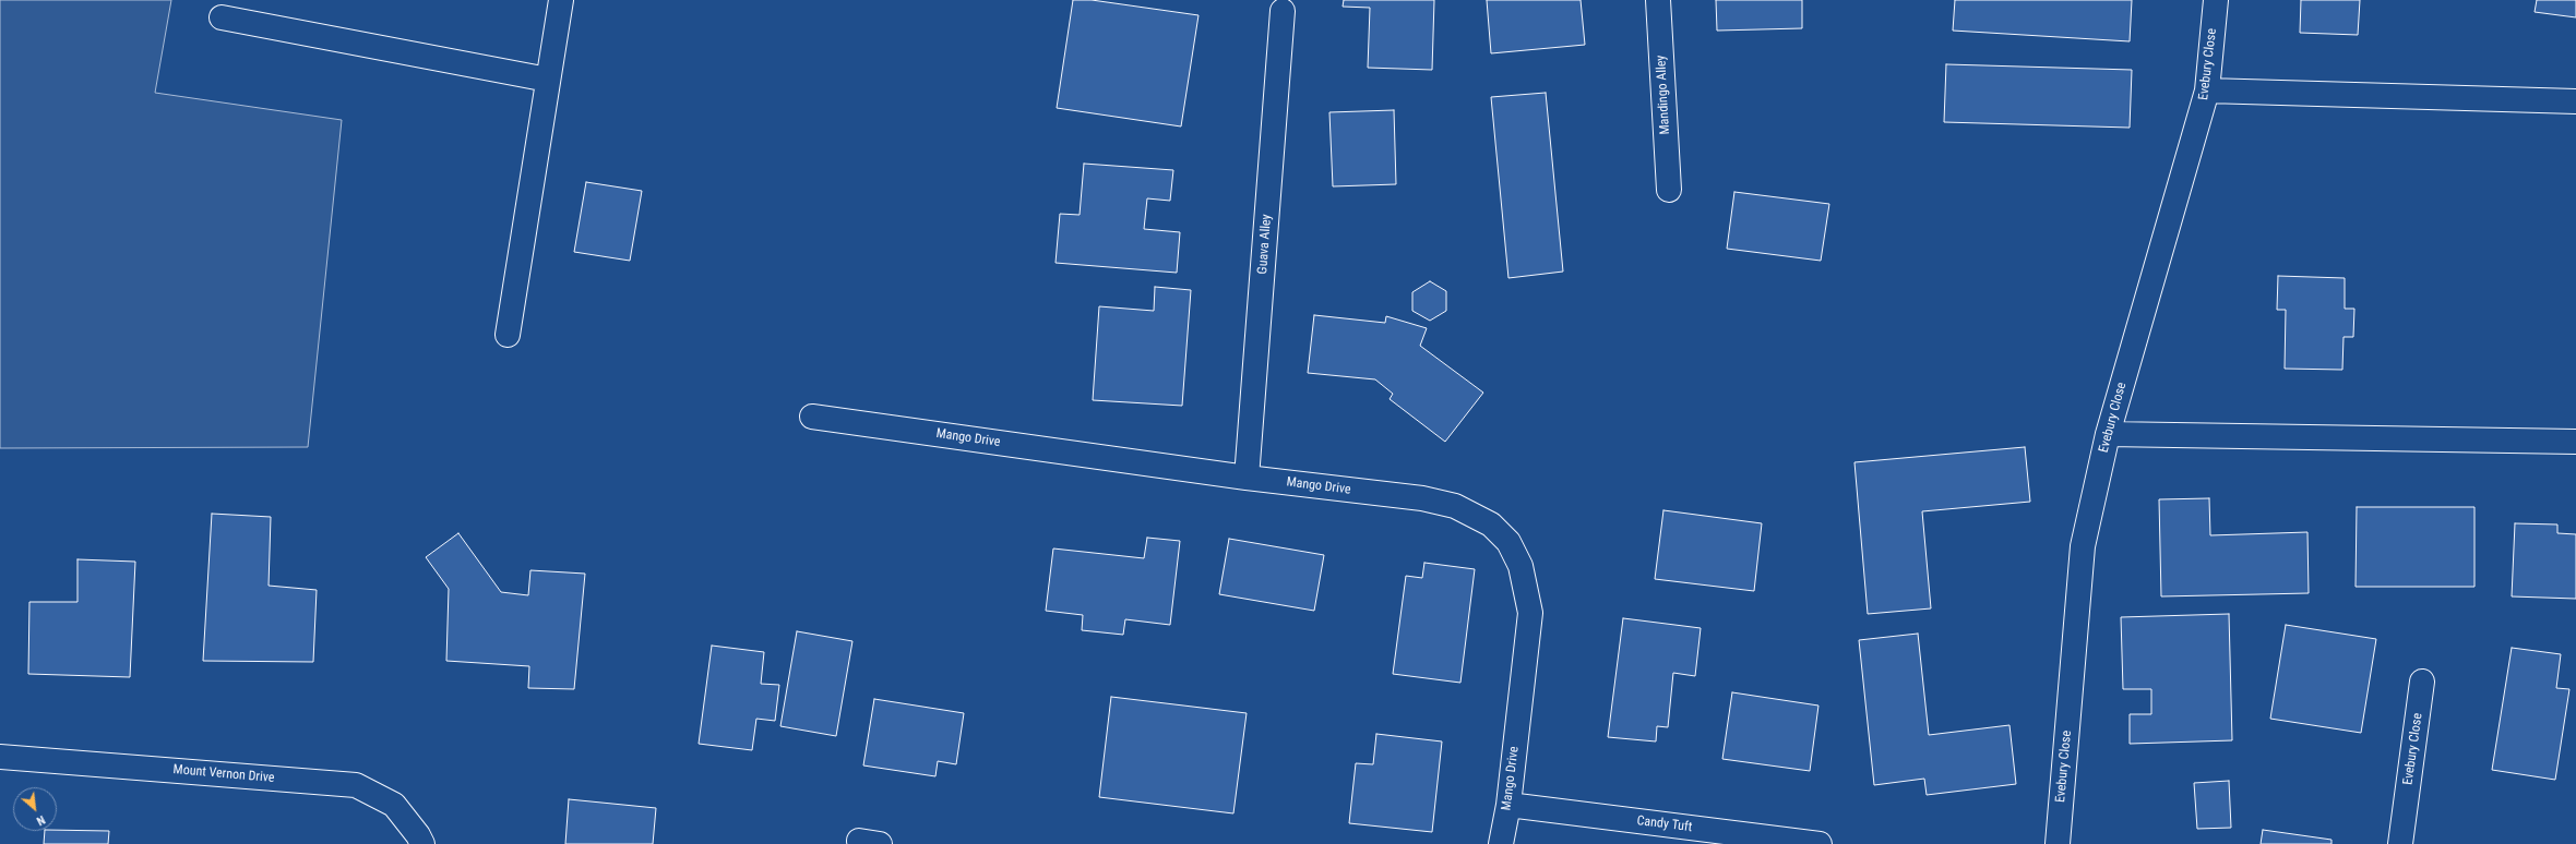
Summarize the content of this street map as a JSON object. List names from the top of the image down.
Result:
{
  "streets": {
    "street": [
      "Evebury Close",
      "Mandingo Alley",
      "Guava Alley",
      "Mango Drive",
      "Mount Vernon Drive",
      "Candy Tuft"
    ]
  },
  "crossings": [
    ["Guava Alley", "Mango Drive"],
    ["Mango Drive", "Candy Tuft"]
  ],
  "north": "bottom right"
}
